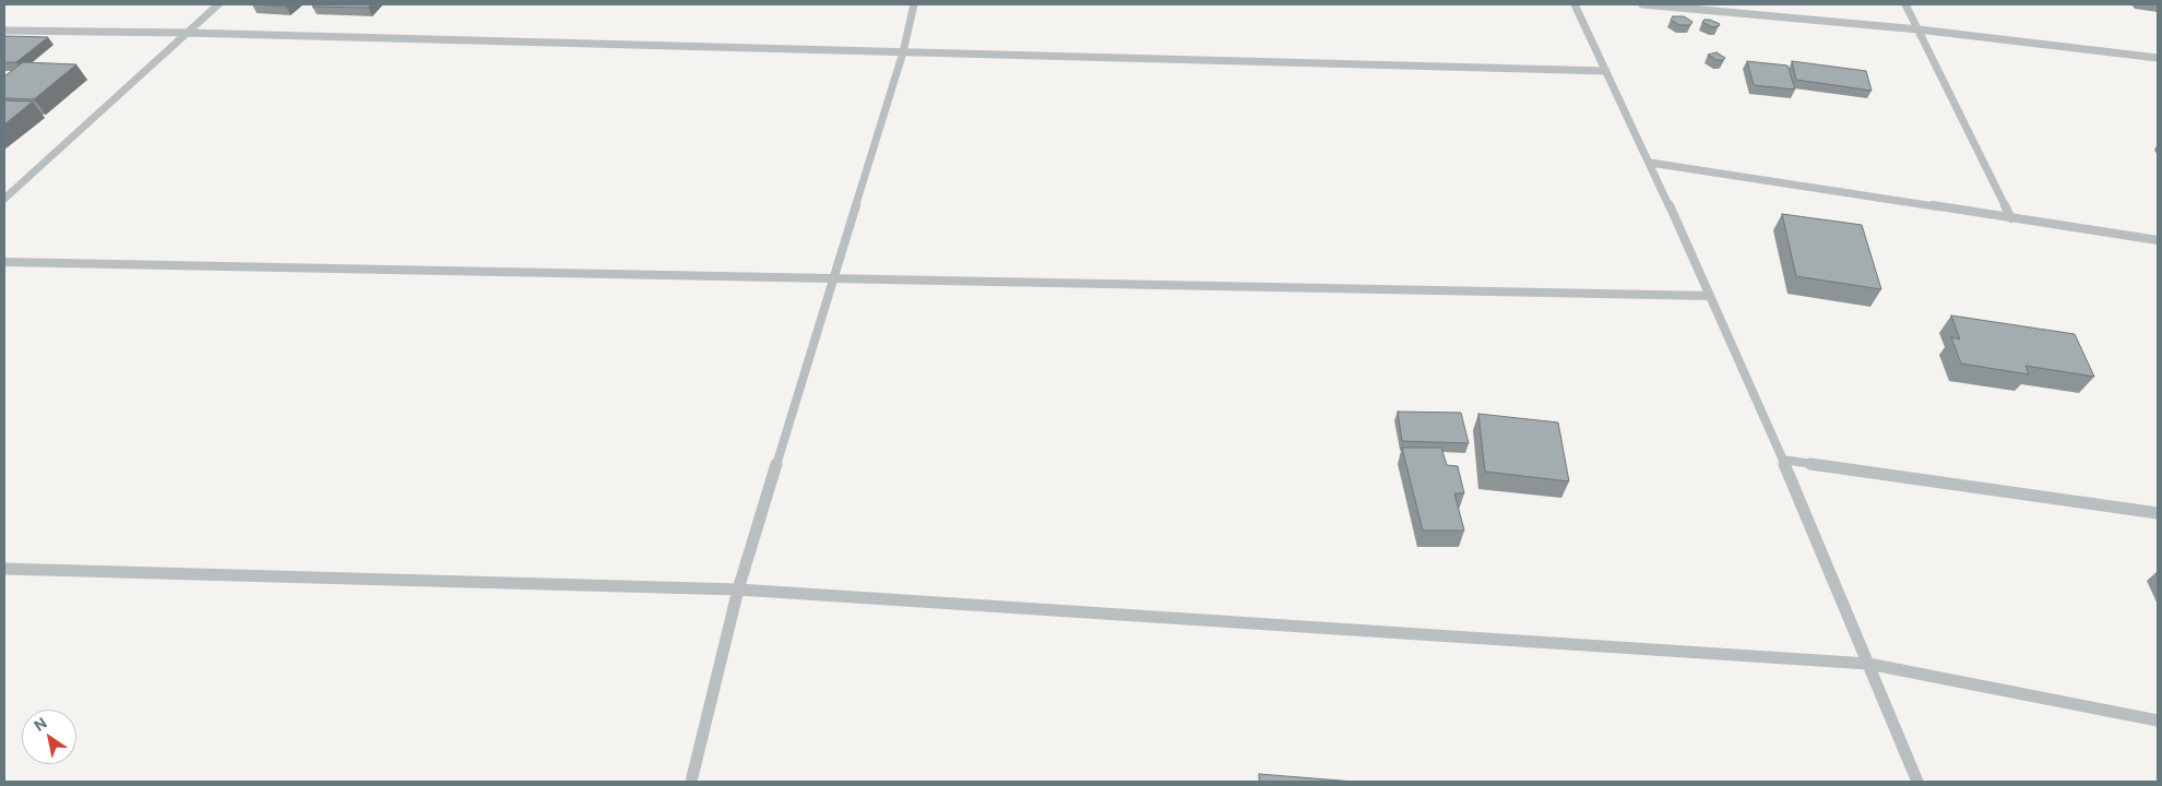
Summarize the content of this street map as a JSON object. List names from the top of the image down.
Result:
{
  "north": "top left"
}
